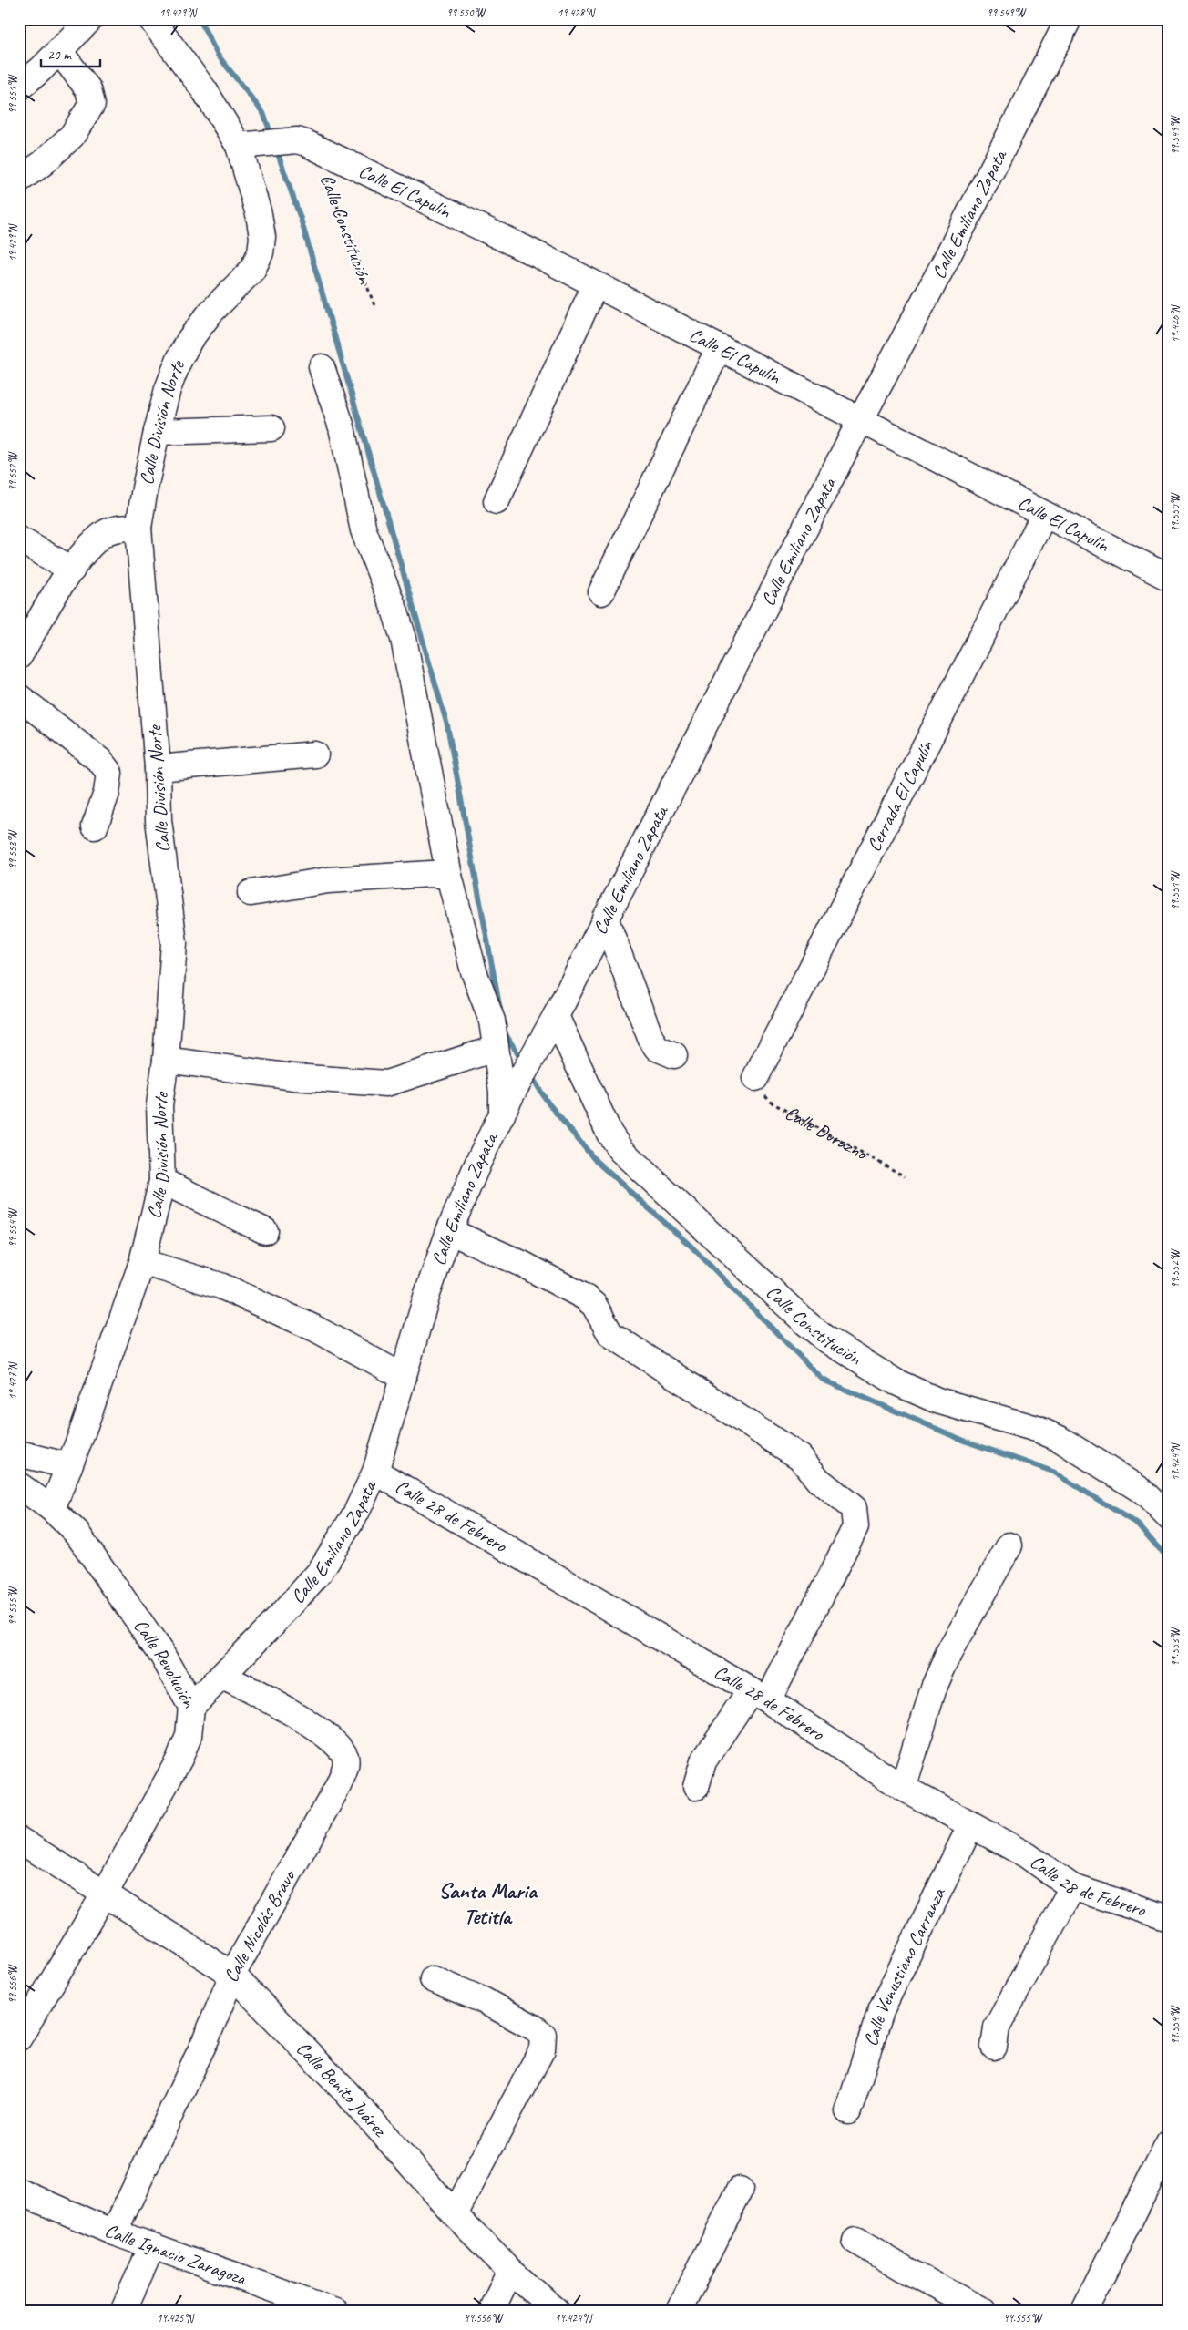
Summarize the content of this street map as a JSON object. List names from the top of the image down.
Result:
{
  "streets": {
    "street": [
      "Calle El Capulín",
      "Calle Emiliano Zapata",
      "Calle Constitución",
      "Calle División Norte",
      "Cerrada El Capulín",
      "Calle 28 de Febrero",
      "Calle Revolución",
      "Calle Nicolás Bravo",
      "Calle Venustiano Carranza",
      "Calle Benito Juárez",
      "Calle Ignacio Zaragoza"
    ],
    "path": ["Calle Durazno"]
  },
  "crossings": [
    ["Calle El Capulín", "Calle Emiliano Zapata"],
    ["Calle El Capulín", "Calle Constitución"],
    ["Calle El Capulín", "Cerrada El Capulín"],
    ["Calle Emiliano Zapata", "Calle Constitución"],
    ["Calle Emiliano Zapata", "Calle 28 de Febrero"],
    ["Calle Emiliano Zapata", "Calle Revolución"],
    ["Calle Emiliano Zapata", "Calle Nicolás Bravo"],
    ["Calle División Norte", "Calle Revolución"],
    ["Cerrada El Capulín", "Calle Durazno"],
    ["Calle 28 de Febrero", "Calle Venustiano Carranza"],
    ["Calle Revolución", "Calle Benito Juárez"],
    ["Calle Nicolás Bravo", "Calle Benito Juárez"],
    ["Calle Nicolás Bravo", "Calle Ignacio Zaragoza"]
  ],
  "districts": ["Santa Maria Tetitla"],
  "scale_bar": "20 m",
  "coordinates": [
    "19.429°N",
    "99.550°W",
    "19.428°N",
    "99.549°W",
    "99.551°W",
    "19.426°N",
    "99.552°W",
    "99.553°W",
    "99.554°W",
    "19.427°N",
    "19.424°N",
    "99.555°W",
    "99.556°W",
    "19.425°N"
  ]
}
